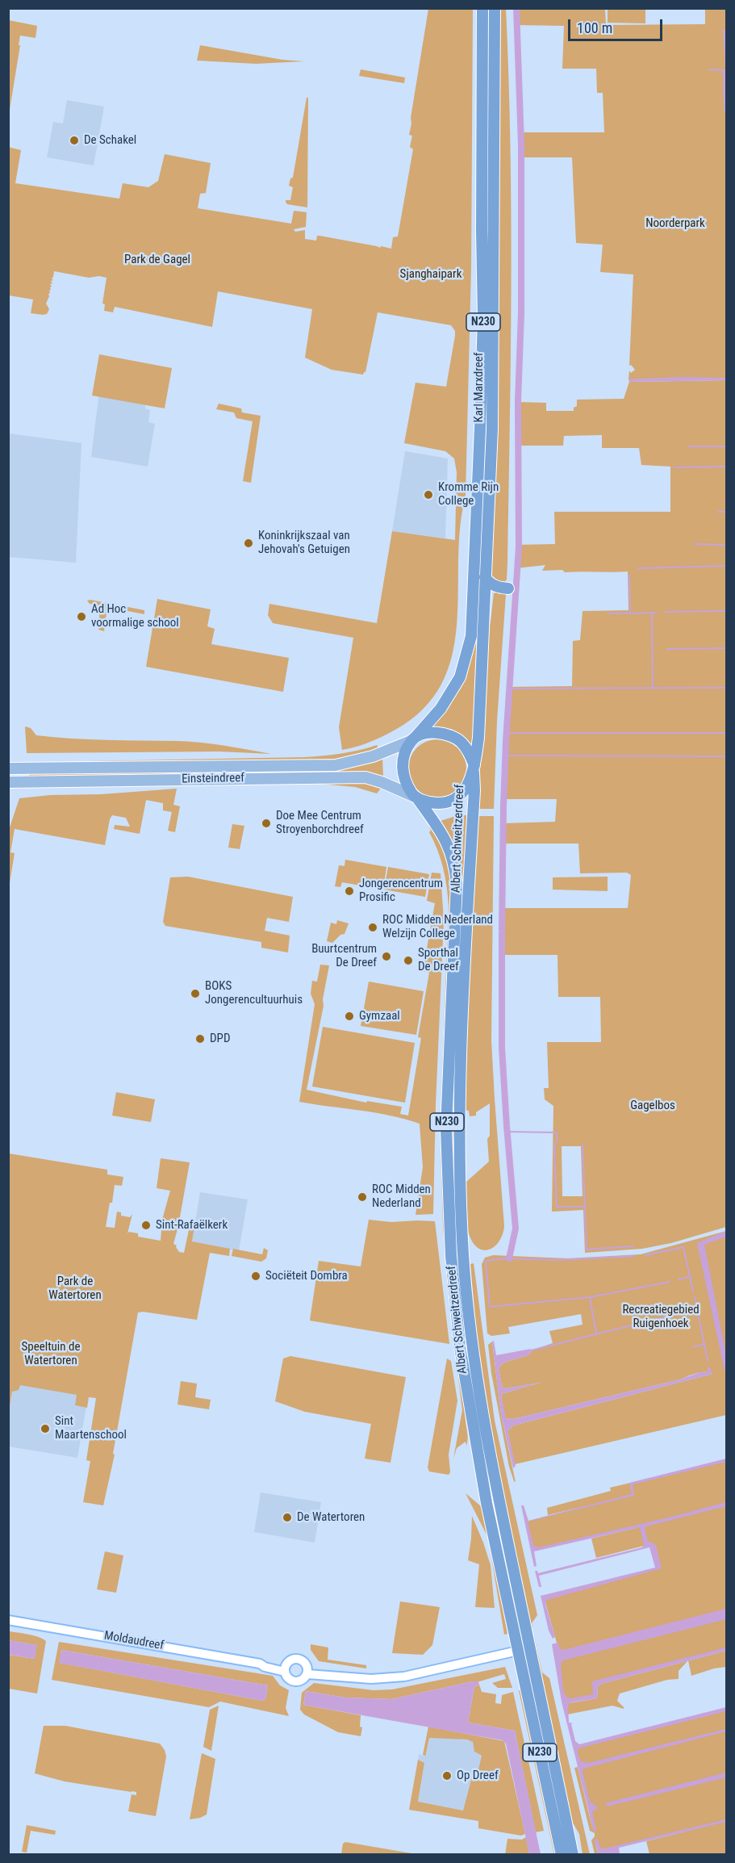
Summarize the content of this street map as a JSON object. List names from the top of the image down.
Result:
{
  "streets": {
    "highway": ["N230", "Karl Marxdreef", "Albert Schweitzerdreef"],
    "main road": ["Einsteindreef"],
    "street": ["Moldaudreef"]
  },
  "crossings": [
    ["N230", "Karl Marxdreef"],
    ["N230", "Einsteindreef"],
    ["N230", "Albert Schweitzerdreef"],
    ["Karl Marxdreef", "Einsteindreef"],
    ["Karl Marxdreef", "Albert Schweitzerdreef"],
    ["Einsteindreef", "Albert Schweitzerdreef"]
  ],
  "parks": [
    "Noorderpark",
    "Park de Gagel",
    "Sjanghaipark",
    "Gagelbos",
    "Park de Watertoren",
    "Recreatiegebied Ruigenhoek",
    "Speeltuin de Watertoren"
  ],
  "places": [
    "De Schakel",
    "Kromme Rijn College",
    "Koninkrijkszaal van Jehovah's Getuigen",
    "Ad Hoc voormalige school",
    "Doe Mee Centrum Stroyenborchdreef",
    "Jongerencentrum Prosific",
    "ROC Midden Nederland Welzijn College",
    "Buurtcentrum De Dreef",
    "Sporthal De Dreef",
    "BOKS Jongerencultuurhuis",
    "Gymzaal",
    "DPD",
    "ROC Midden Nederland",
    "Sint-Rafaëlkerk",
    "Sociëteit Dombra",
    "Sint Maartenschool",
    "De Watertoren",
    "Op Dreef"
  ],
  "scale_bar": "100 m"
}
